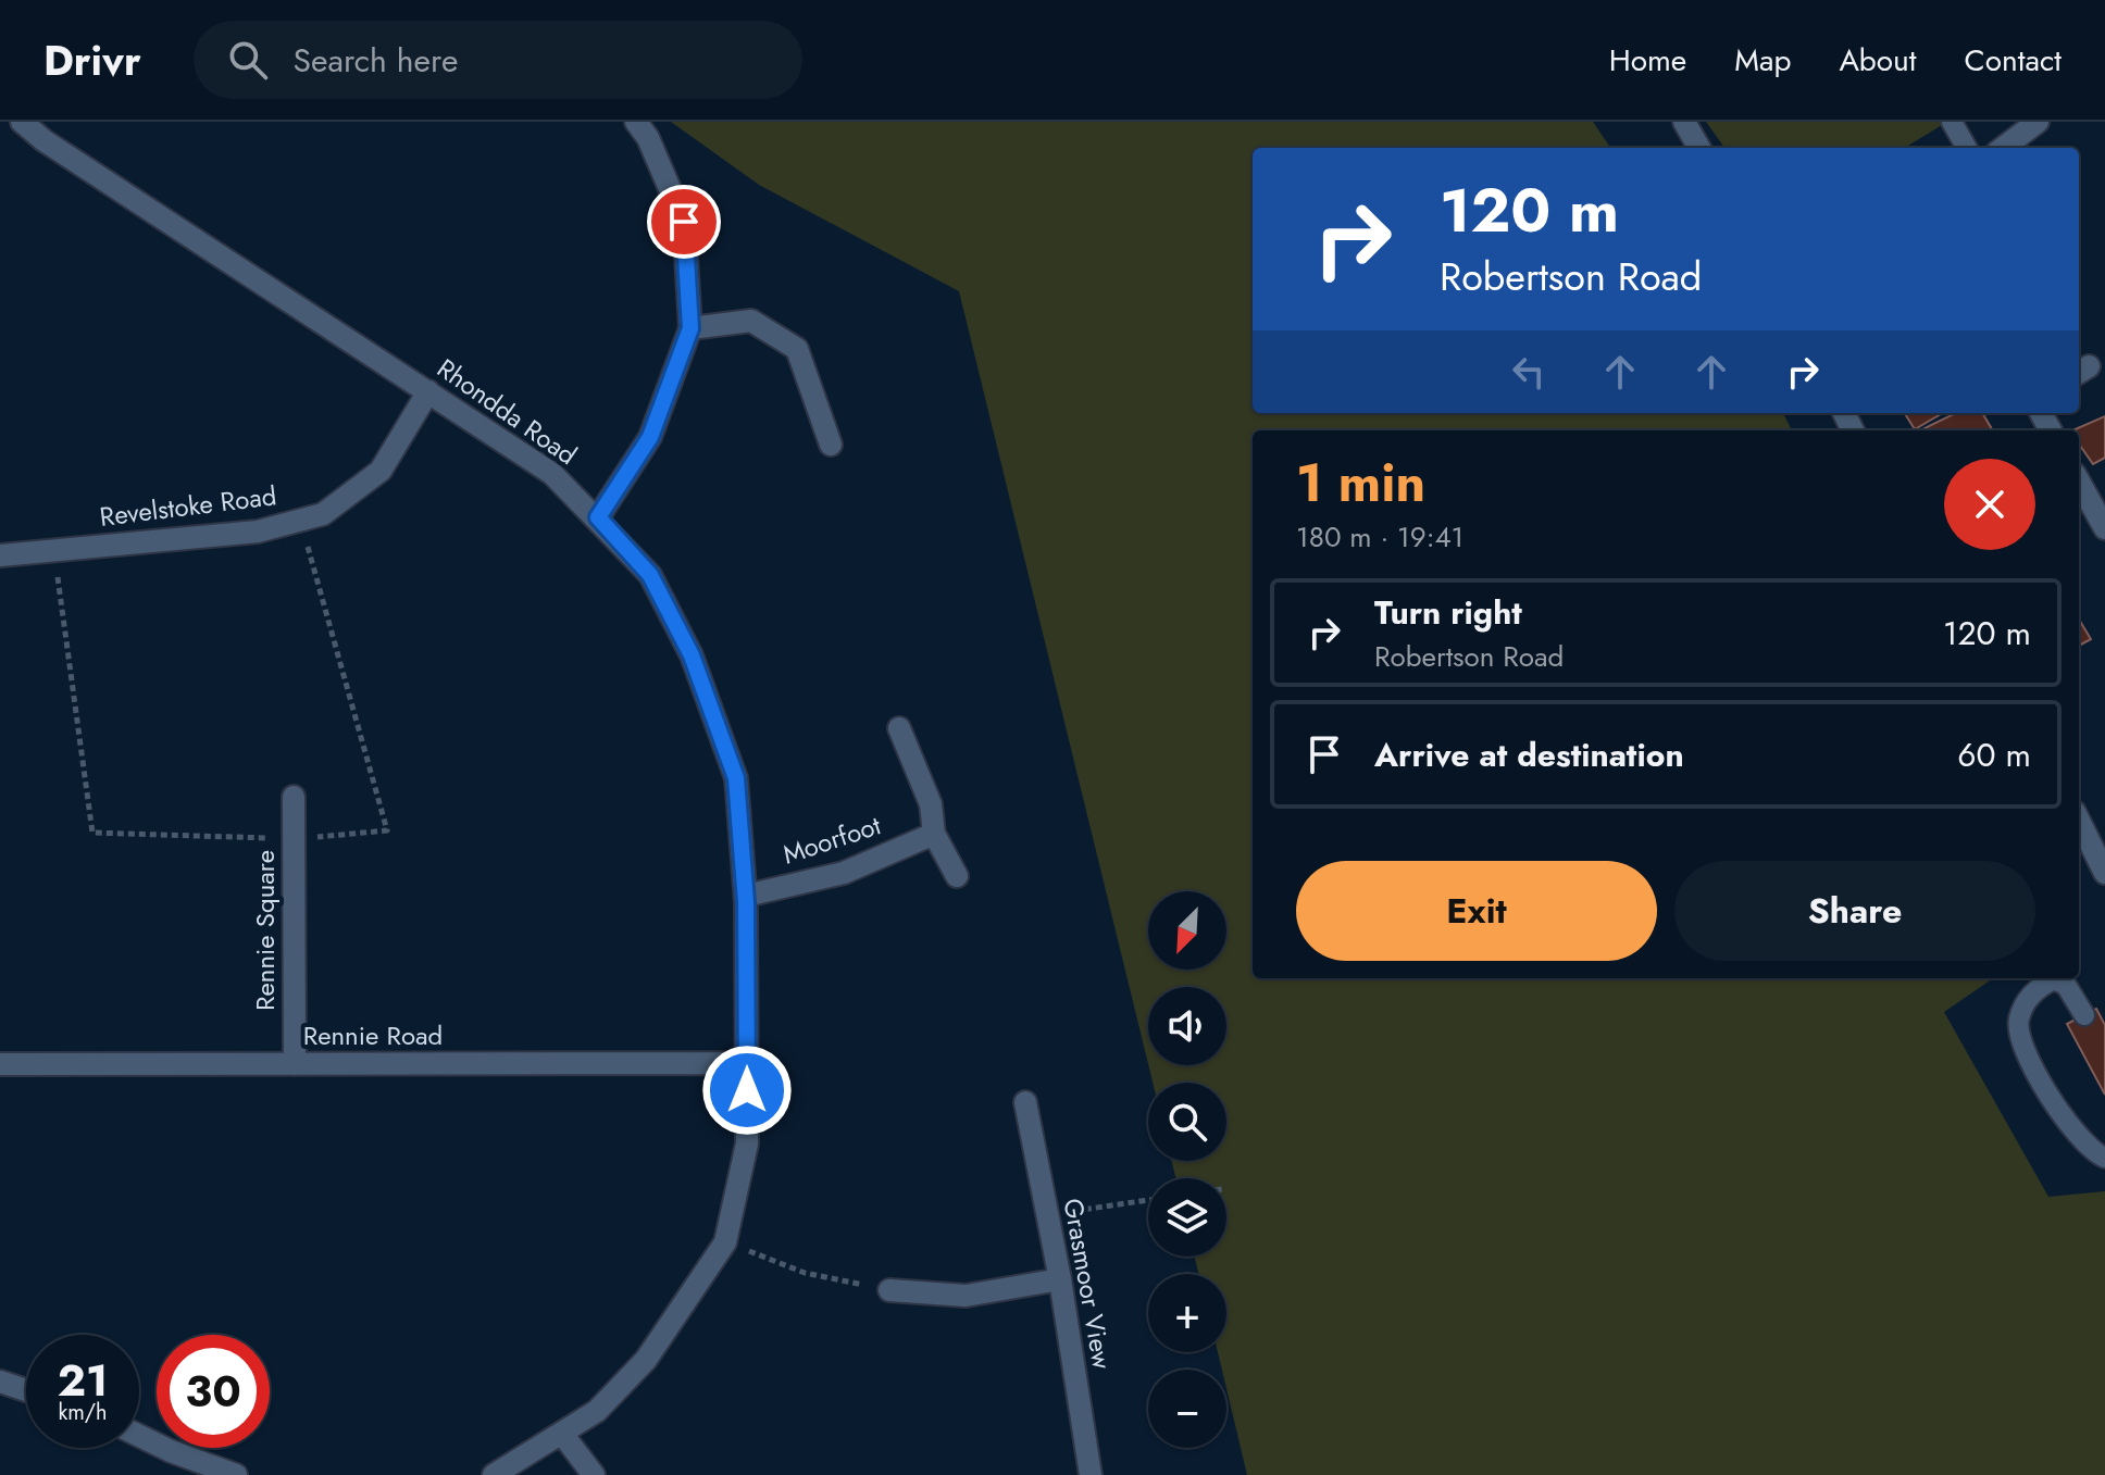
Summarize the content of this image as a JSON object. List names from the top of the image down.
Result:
{
  "streets": {
    "street": [
      "Rhondda Road",
      "Revelstoke Road",
      "Moorfoot",
      "Rennie Square",
      "Rennie Road",
      "Grasmoor View"
    ]
  },
  "crossings": [
    ["Rhondda Road", "Revelstoke Road"],
    ["Rhondda Road", "Moorfoot"],
    ["Rhondda Road", "Rennie Road"],
    ["Rennie Square", "Rennie Road"]
  ],
  "north": "bottom left",
  "page": {
    "header": "Drivr",
    "search": "Search here",
    "nav": [
      "Home",
      "Map",
      "About",
      "Contact"
    ],
    "turn": ["120 m", "Robertson Road"],
    "heading": ["1 min", "180 m · 19:41"],
    "list": [
      {
        "name": "Turn right",
        "note": "Robertson Road",
        "value": "120 m"
      },
      {
        "name": "Arrive at destination",
        "value": "60 m"
      }
    ],
    "buttons": ["Exit", "Share"],
    "map_buttons": ["+", "−"],
    "speed": "21 km/h",
    "limit": "30"
  }
}
